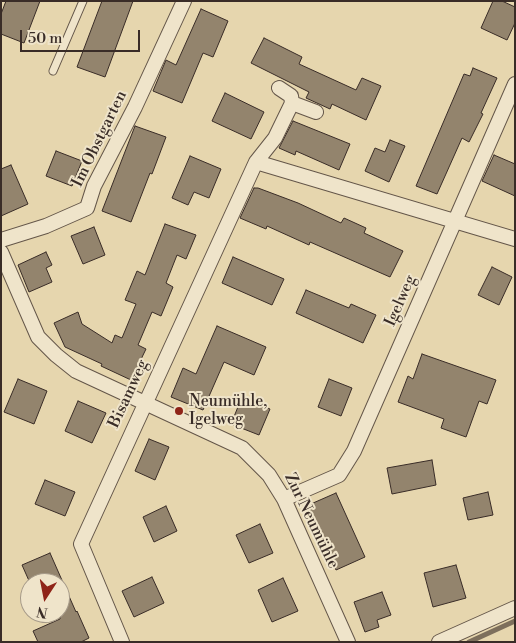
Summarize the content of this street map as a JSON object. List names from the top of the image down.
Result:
{
  "streets": {
    "street": [
      "Im Obstgarten",
      "Igelweg",
      "Bisamweg",
      "Zur Neumühle"
    ]
  },
  "crossings": [
    ["Igelweg", "Zur Neumühle"],
    ["Bisamweg", "Zur Neumühle"]
  ],
  "places": ["Neumühle, Igelweg"],
  "scale_bar": "50 m",
  "north": "bottom"
}
